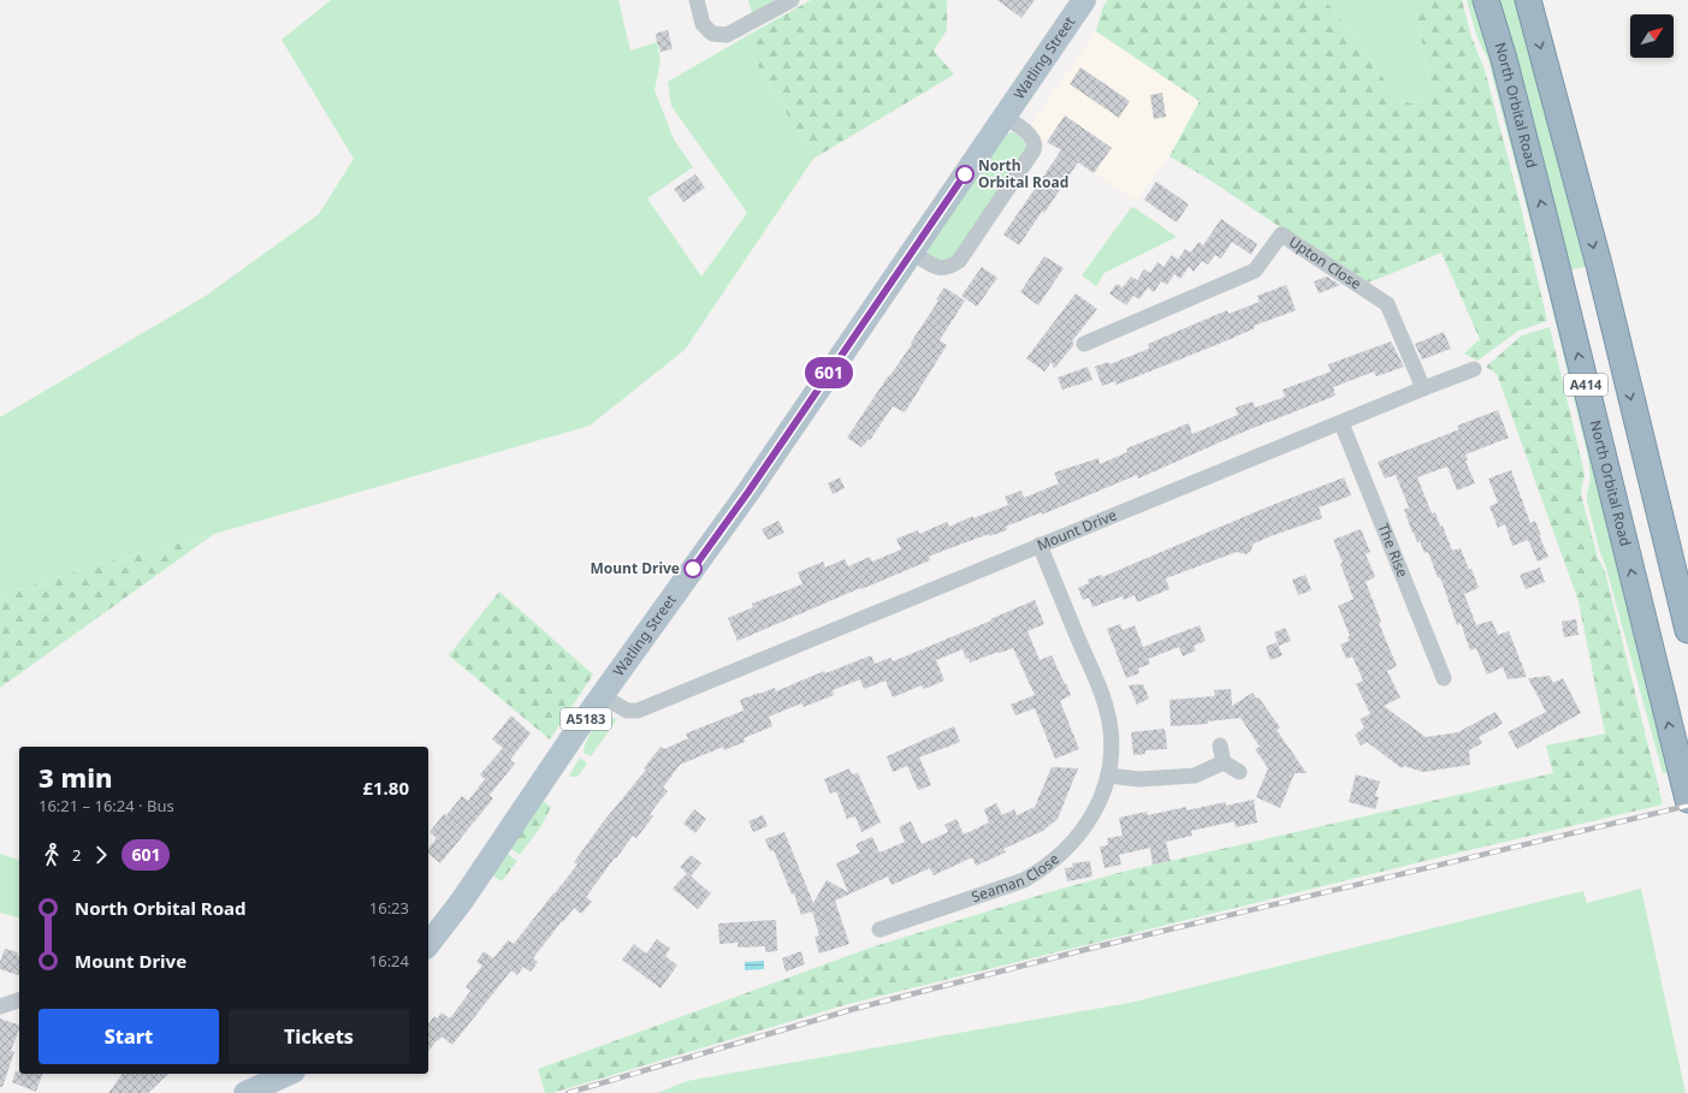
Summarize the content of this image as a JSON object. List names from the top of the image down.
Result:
{
  "streets": {
    "highway": ["North Orbital Road", "A414"],
    "main road": ["Watling Street", "A5183"],
    "street": [
      "Upton Close",
      "Mount Drive",
      "The Rise",
      "Seaman Close"
    ]
  },
  "crossings": [
    ["Watling Street", "Mount Drive"],
    ["Upton Close", "Mount Drive"],
    ["Mount Drive", "The Rise"],
    ["Mount Drive", "Seaman Close"]
  ],
  "places": ["North Orbital Road", "Mount Drive"],
  "lines": ["bus line 601"],
  "north": "top right",
  "page": {
    "on_map": "601",
    "heading": ["3 min", "16:21 – 16:24 · Bus", "£1.80"],
    "legs": ["2", "601"],
    "list": [
      {
        "name": "North Orbital Road",
        "value": "16:23"
      },
      {
        "name": "Mount Drive",
        "value": "16:24"
      }
    ],
    "buttons": ["Start", "Tickets"]
  }
}
